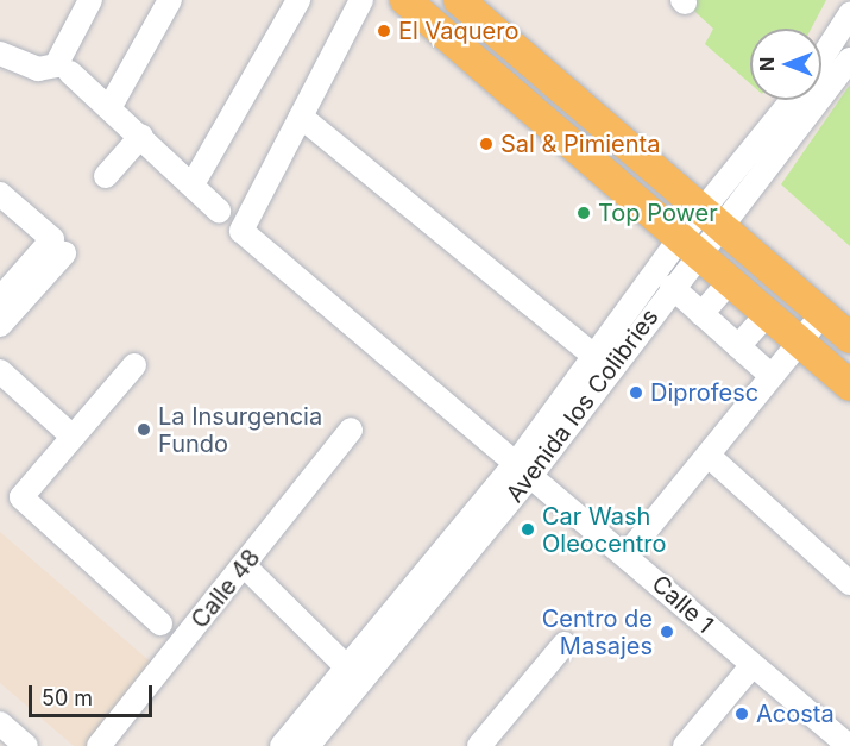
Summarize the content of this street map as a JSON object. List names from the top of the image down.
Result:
{
  "streets": {
    "street": ["Avenida los Colibries", "Calle 48", "Calle 1"]
  },
  "crossings": [
    ["Avenida los Colibries", "Calle 1"]
  ],
  "places": [
    "El Vaquero",
    "Sal & Pimienta",
    "Top Power",
    "Diprofesc",
    "La Insurgencia Fundo",
    "Car Wash Oleocentro",
    "Centro de Masajes",
    "Acosta"
  ],
  "scale_bar": "50 m",
  "north": "left"
}
